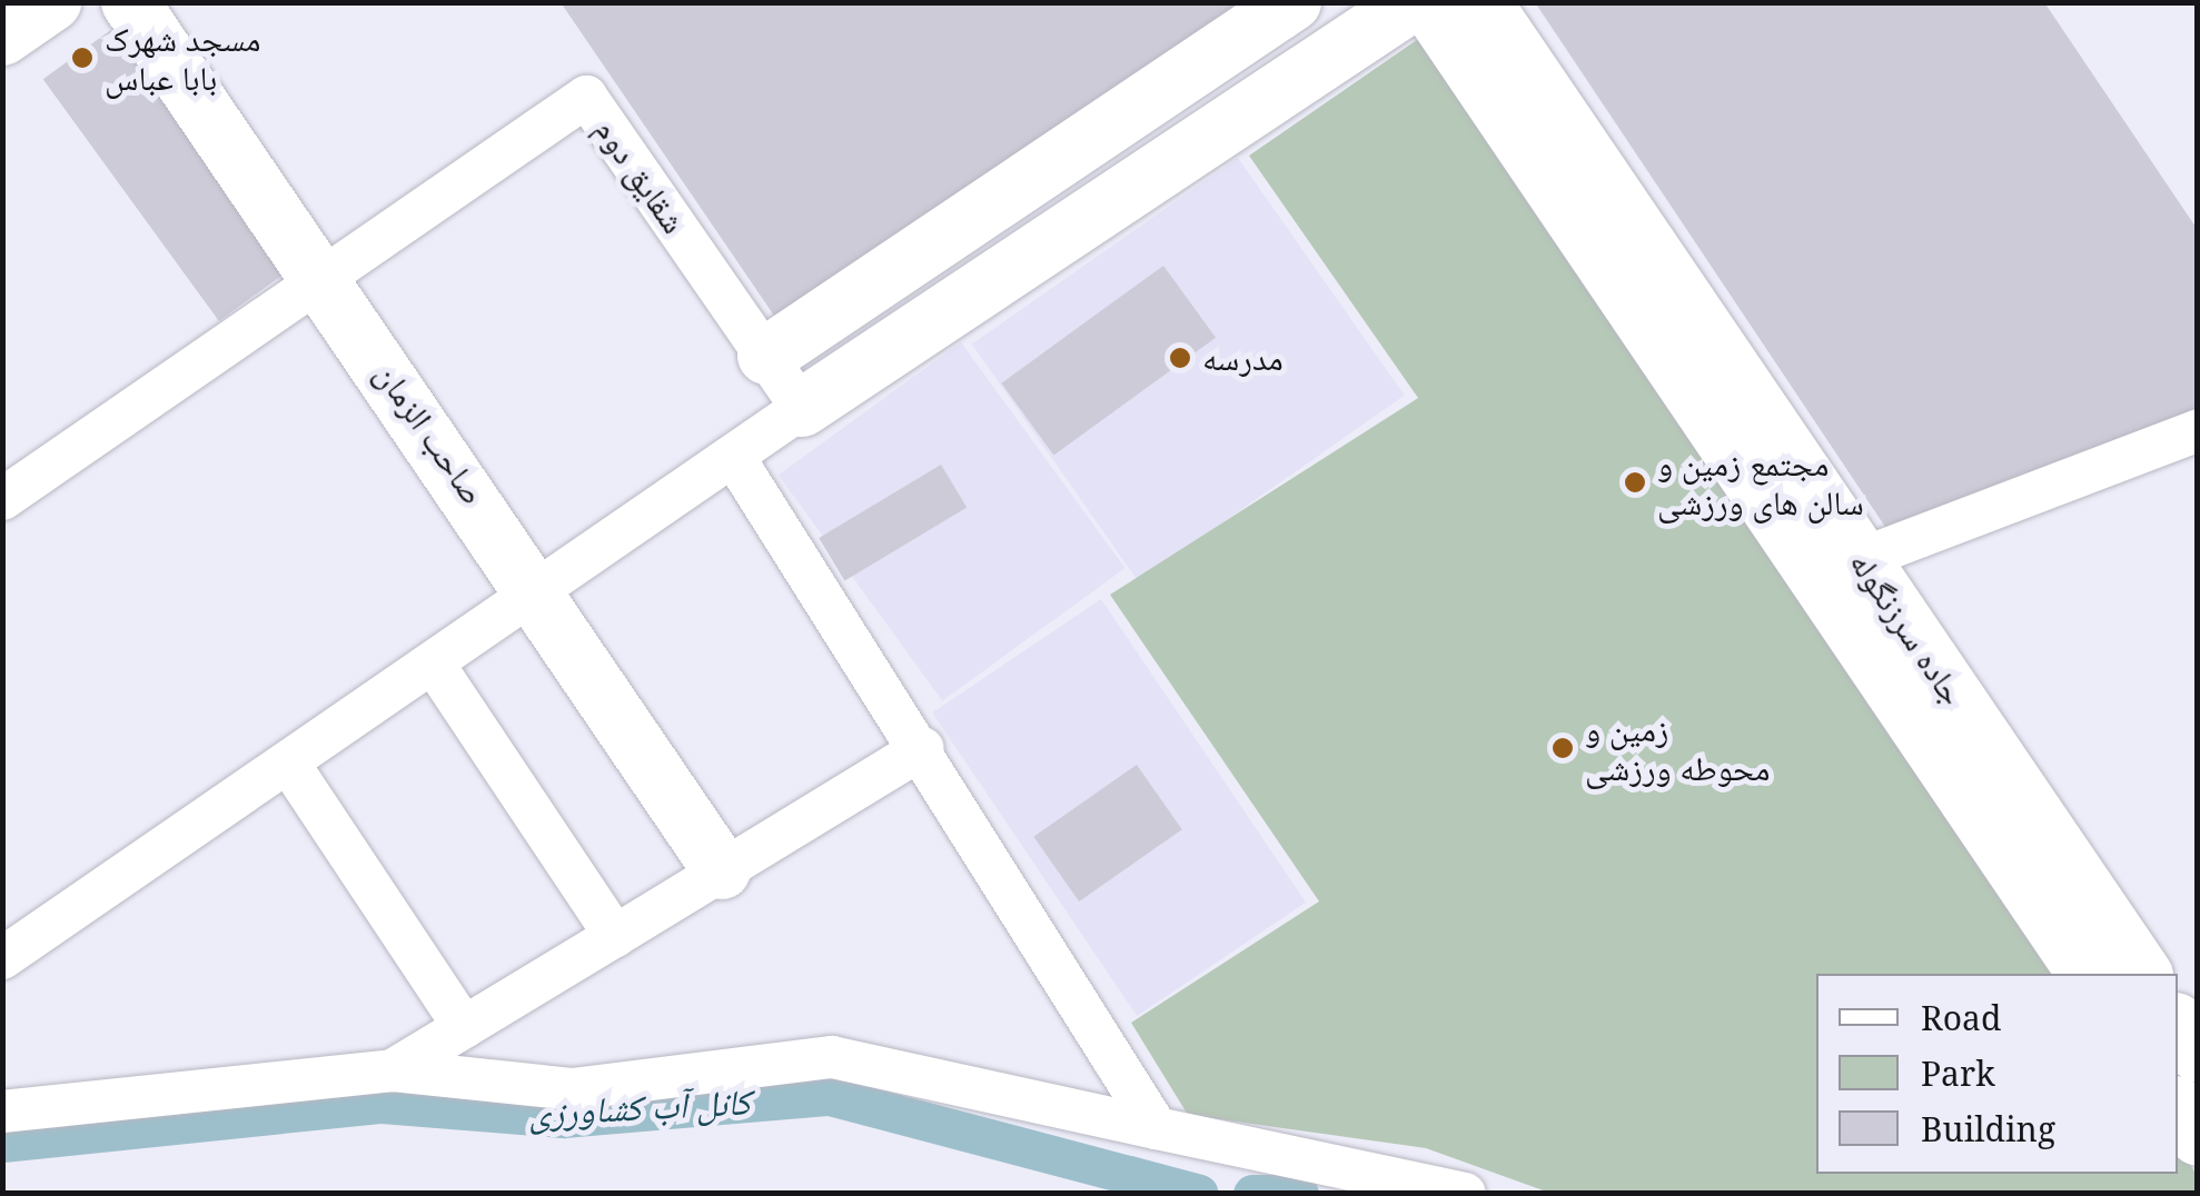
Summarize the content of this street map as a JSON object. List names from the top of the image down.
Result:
{
  "streets": {
    "street": ["شقایق دوم", "صاحب الزمان", "جاده سرزنگوله"]
  },
  "crossings": [
    ["شقایق دوم", "صاحب الزمان"]
  ],
  "water": ["کانل آب کشاورزی"],
  "places": [
    "مسجد شهرک بابا عباس",
    "مدرسه",
    "مجتمع زمین و سالن های ورزشی",
    "زمین و محوطه ورزشی"
  ],
  "legend": ["Road", "Park", "Building"]
}
